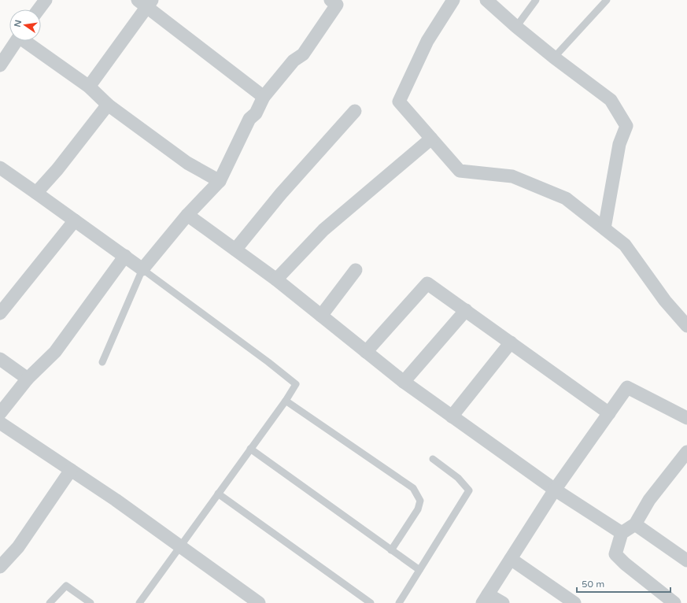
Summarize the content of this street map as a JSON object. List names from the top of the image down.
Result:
{
  "scale_bar": "50 m",
  "north": "left"
}
